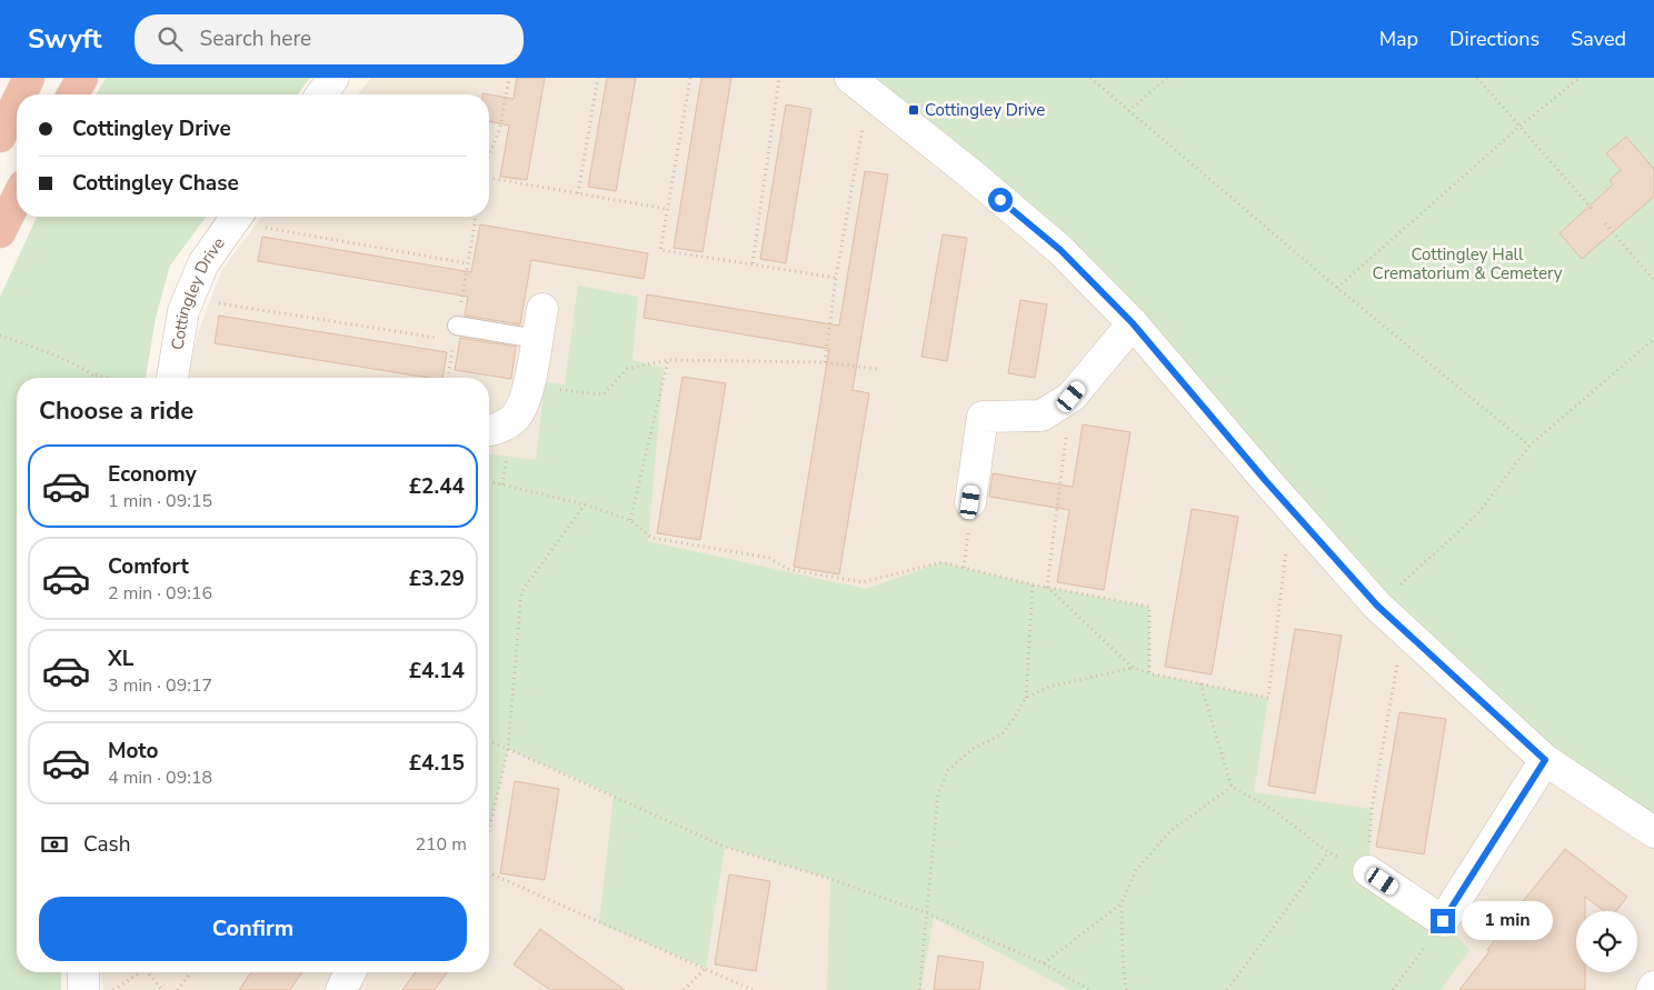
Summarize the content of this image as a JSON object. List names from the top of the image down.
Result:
{
  "streets": {
    "street": ["Cottingley Drive"]
  },
  "parks": ["Cottingley Hall Crematorium & Cemetery"],
  "places": {
    "transit": ["Cottingley Drive"]
  },
  "page": {
    "header": "Swyft",
    "search": "Search here",
    "nav": ["Map", "Directions", "Saved"],
    "banner": ["Cottingley Drive", "Cottingley Chase"],
    "heading": "Choose a ride",
    "list": [
      {
        "name": "Economy",
        "note": "1 min · 09:15",
        "value": "£2.44"
      },
      {
        "name": "Comfort",
        "note": "2 min · 09:16",
        "value": "£3.29"
      },
      {
        "name": "XL",
        "note": "3 min · 09:17",
        "value": "£4.14"
      },
      {
        "name": "Moto",
        "note": "4 min · 09:18",
        "value": "£4.15"
      }
    ],
    "pay": ["Cash", "210 m"],
    "buttons": "Confirm",
    "bubble": "1 min"
  }
}
